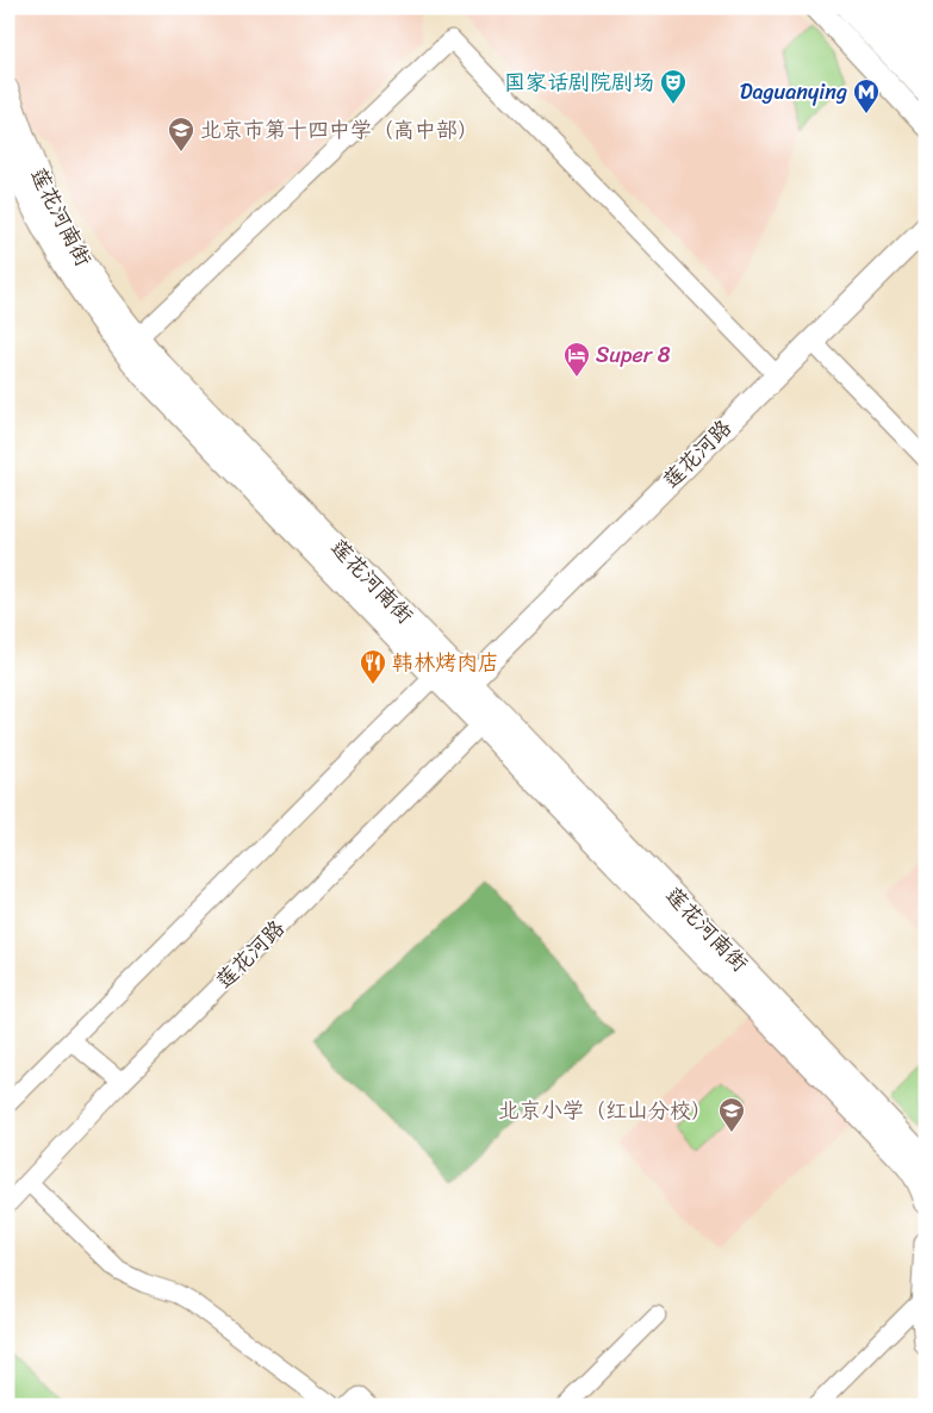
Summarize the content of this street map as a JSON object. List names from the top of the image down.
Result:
{
  "streets": {
    "street": ["莲花河南街", "莲花河路"]
  },
  "crossings": [
    ["莲花河南街", "莲花河路"]
  ],
  "places": {
    "theatre": ["国家话剧院剧场"],
    "metro station": ["Daguanying"],
    "school or university": ["北京市第十四中学（高中部）", "北京小学（红山分校）"],
    "hotel": ["Super 8"],
    "restaurant": ["韩林烤肉店"]
  }
}
